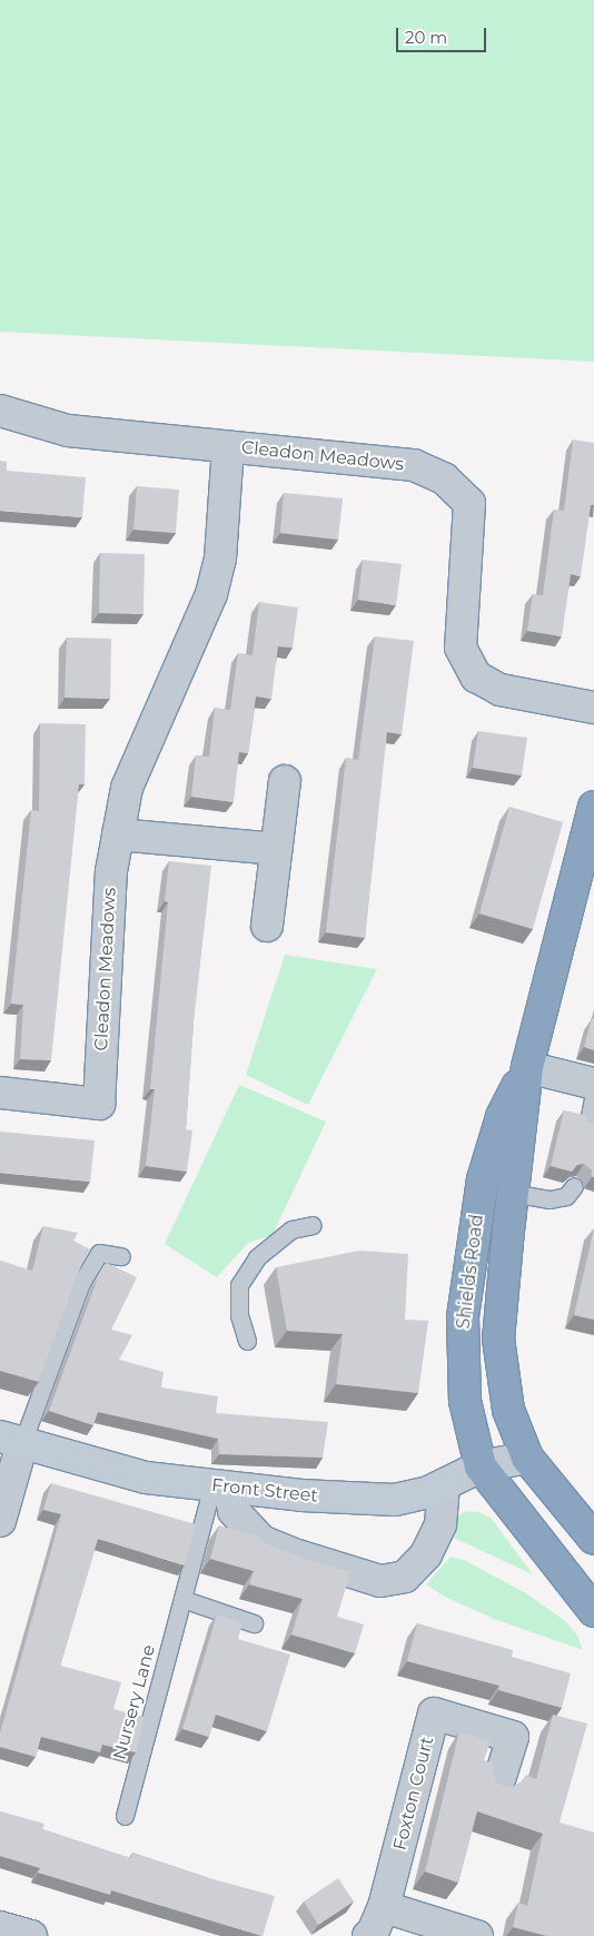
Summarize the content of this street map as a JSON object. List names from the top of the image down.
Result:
{
  "streets": {
    "highway": ["Shields Road"],
    "street": ["Cleadon Meadows", "Front Street", "Foxton Court"],
    "lane": ["Nursery Lane"]
  },
  "crossings": [
    ["Shields Road", "Front Street"],
    ["Front Street", "Nursery Lane"]
  ],
  "scale_bar": "20 m"
}
